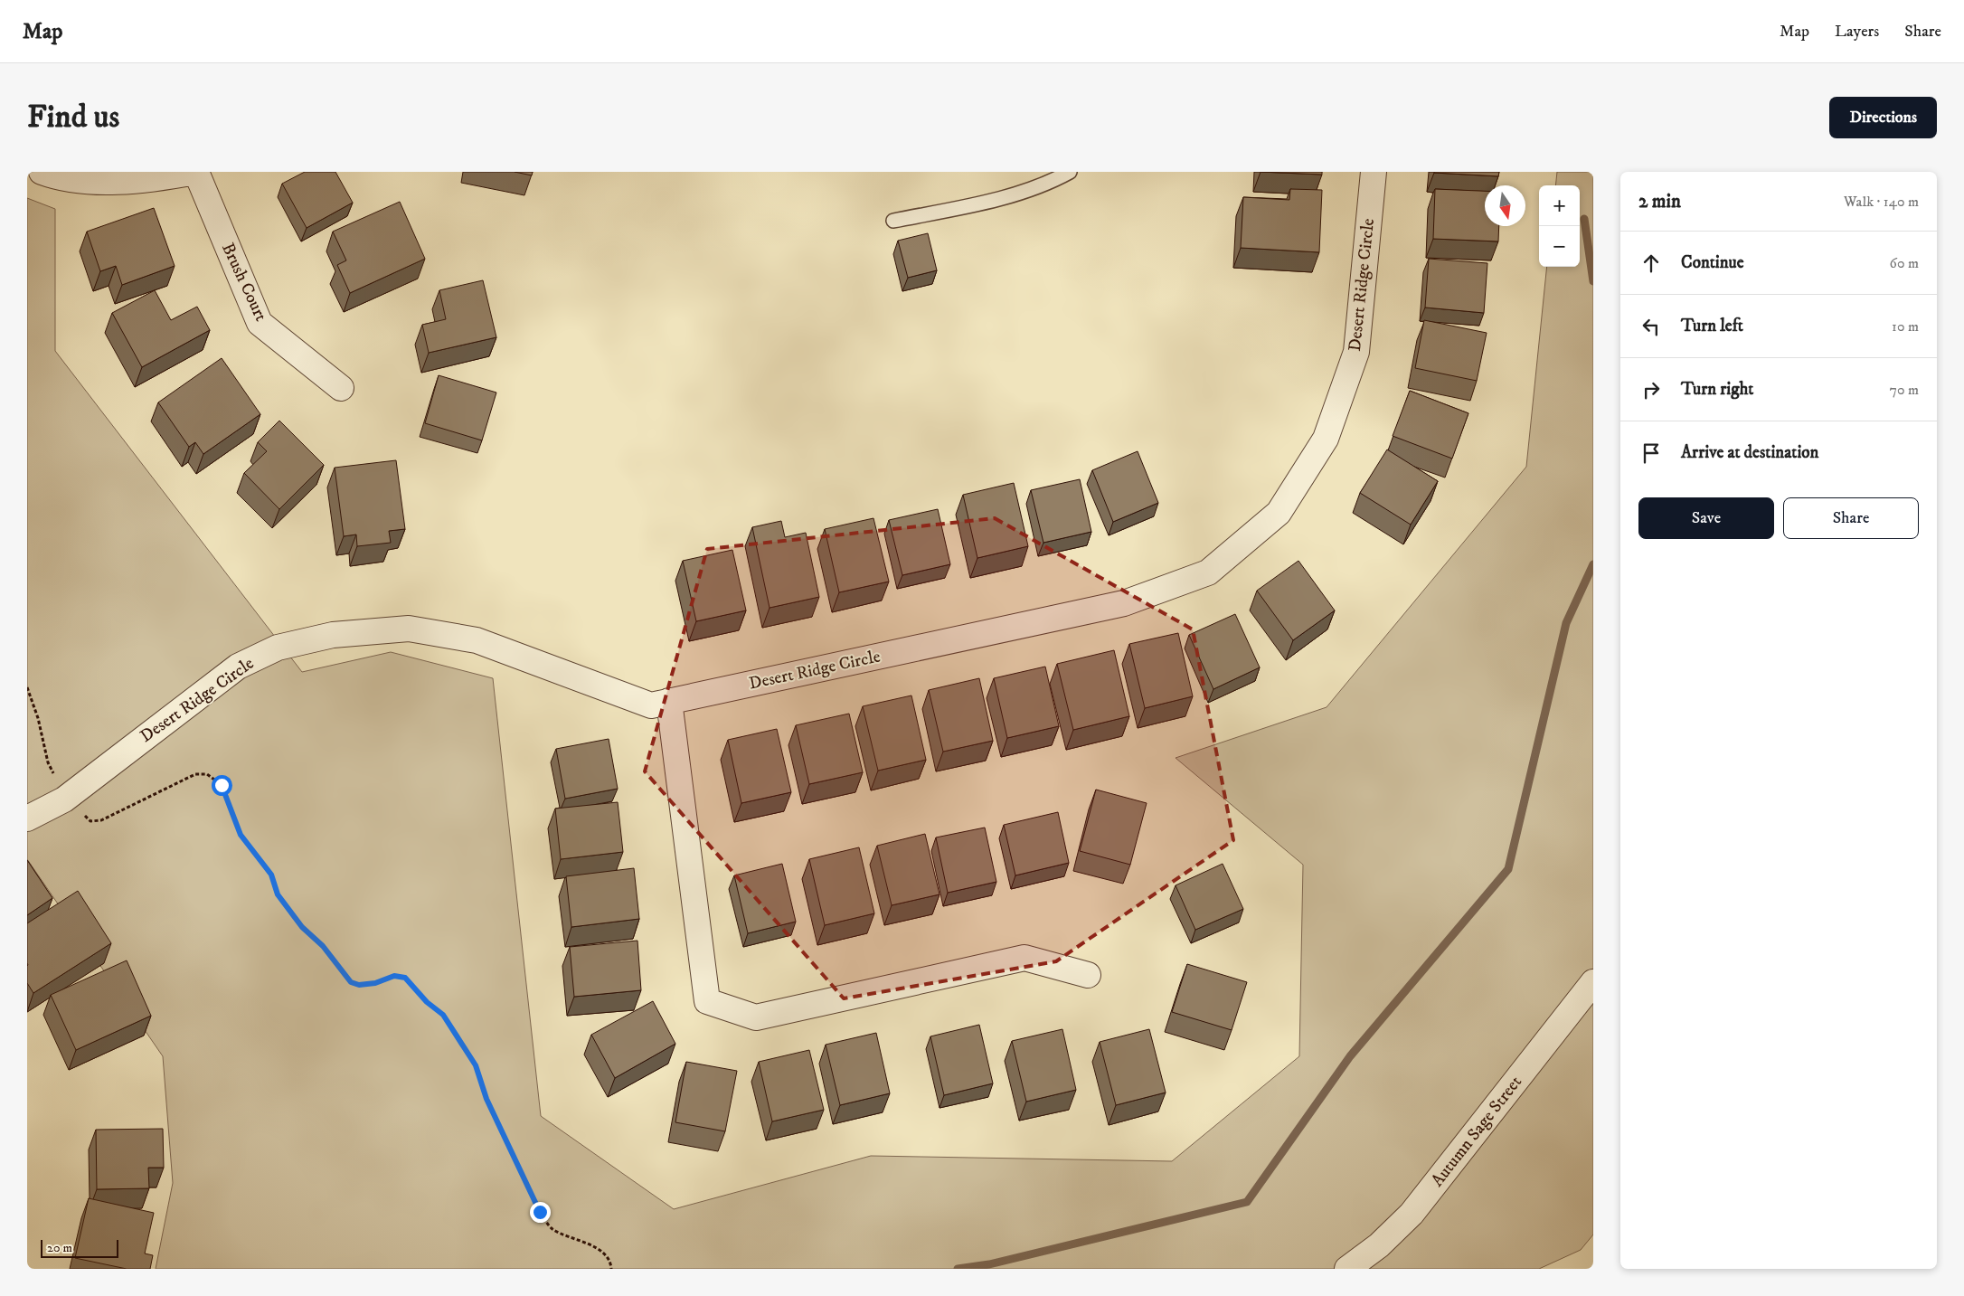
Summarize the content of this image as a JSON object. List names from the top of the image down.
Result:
{
  "streets": {
    "street": ["Brush Court", "Desert Ridge Circle", "Autumn Sage Street"]
  },
  "scale_bar": "20 m",
  "north": "bottom",
  "page": {
    "header": "Map",
    "nav": ["Map", "Layers", "Share"],
    "buttons": [
      "Directions",
      ["Save", "Share"]
    ],
    "title": "Find us",
    "heading": ["2 min", "Walk · 140 m"],
    "map_buttons": ["+", "−"],
    "list": [
      ["Continue", "60 m"],
      ["Turn left", "10 m"],
      ["Turn right", "70 m"],
      "Arrive at destination"
    ],
    "scale": "20 m"
  }
}
